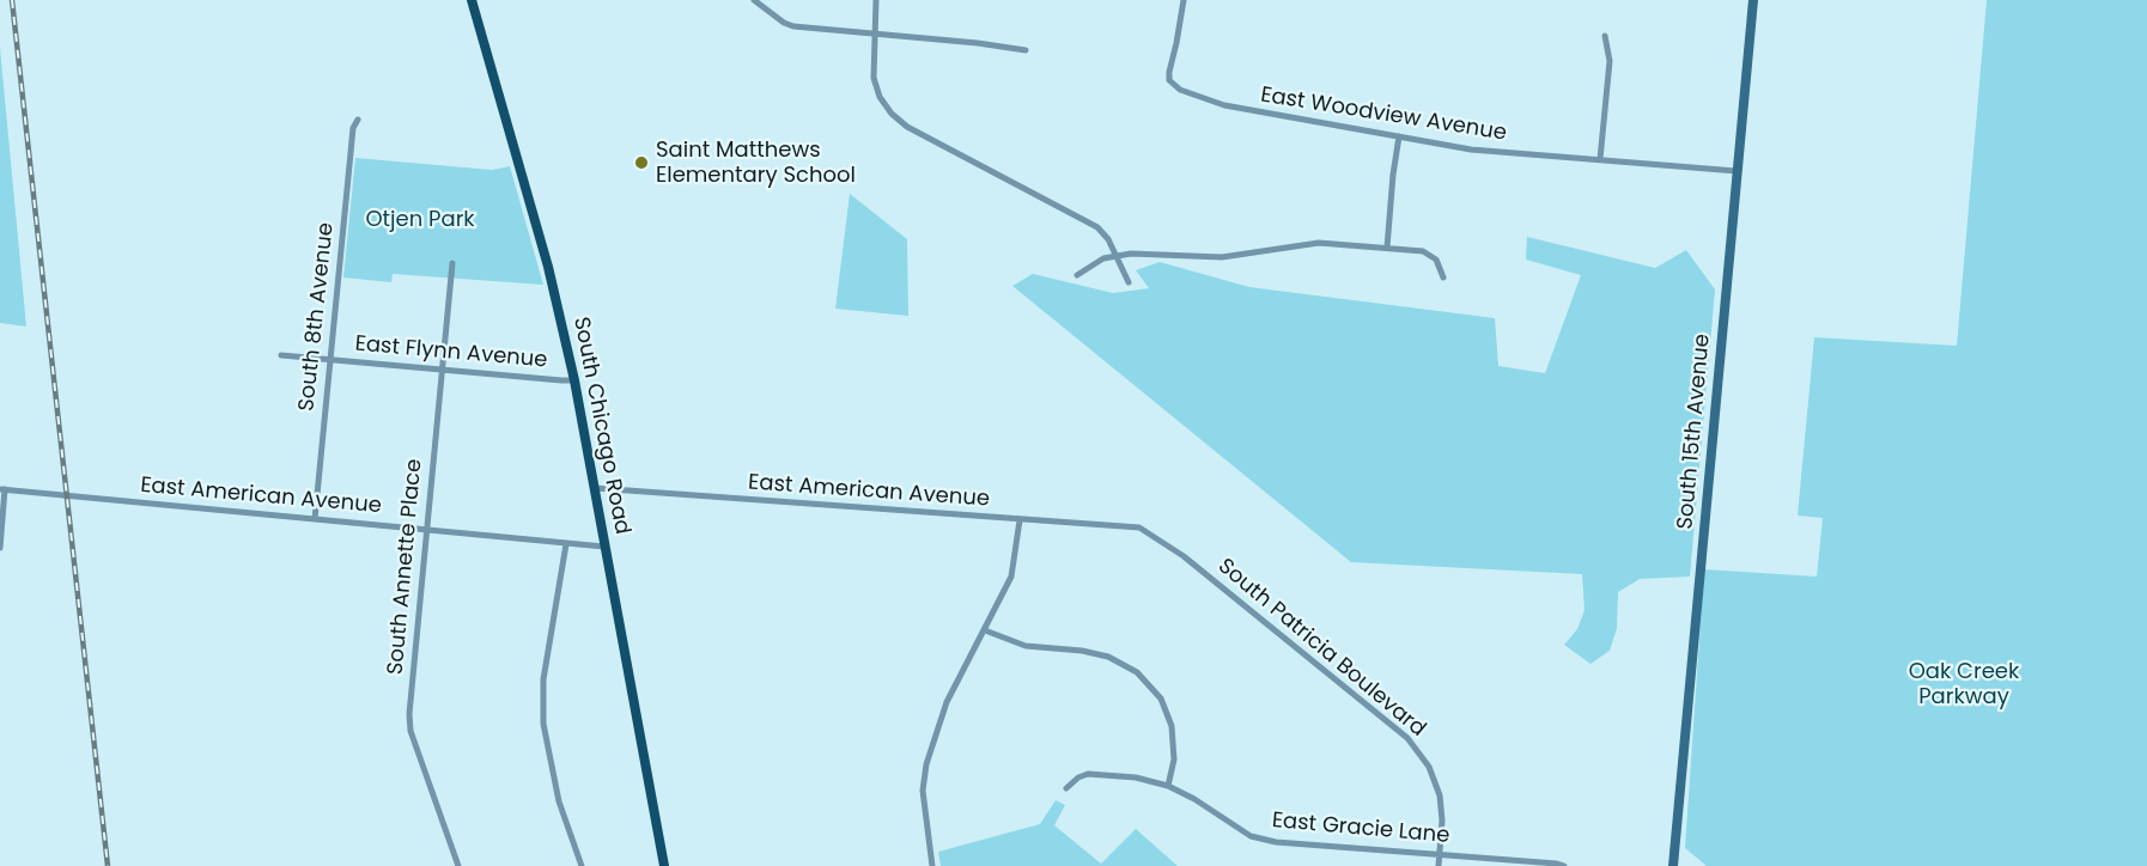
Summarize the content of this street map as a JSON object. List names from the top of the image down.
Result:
{
  "streets": {
    "main road": ["South Chicago Road"],
    "street": [
      "East Woodview Avenue",
      "South 8th Avenue",
      "East Flynn Avenue",
      "South 15th Avenue",
      "East American Avenue",
      "South Annette Place",
      "South Patricia Boulevard",
      "East Gracie Lane"
    ]
  },
  "crossings": [
    ["East Woodview Avenue", "South 15th Avenue"],
    ["South 8th Avenue", "East Flynn Avenue"],
    ["South 8th Avenue", "East American Avenue"],
    ["East Flynn Avenue", "South Chicago Road"],
    ["East Flynn Avenue", "South Annette Place"],
    ["South Chicago Road", "East American Avenue"],
    ["East American Avenue", "South Annette Place"],
    ["East American Avenue", "South Patricia Boulevard"],
    ["South Patricia Boulevard", "East Gracie Lane"]
  ],
  "parks": ["Otjen Park", "Oak Creek Parkway"],
  "places": ["Saint Matthews Elementary School"]
}
